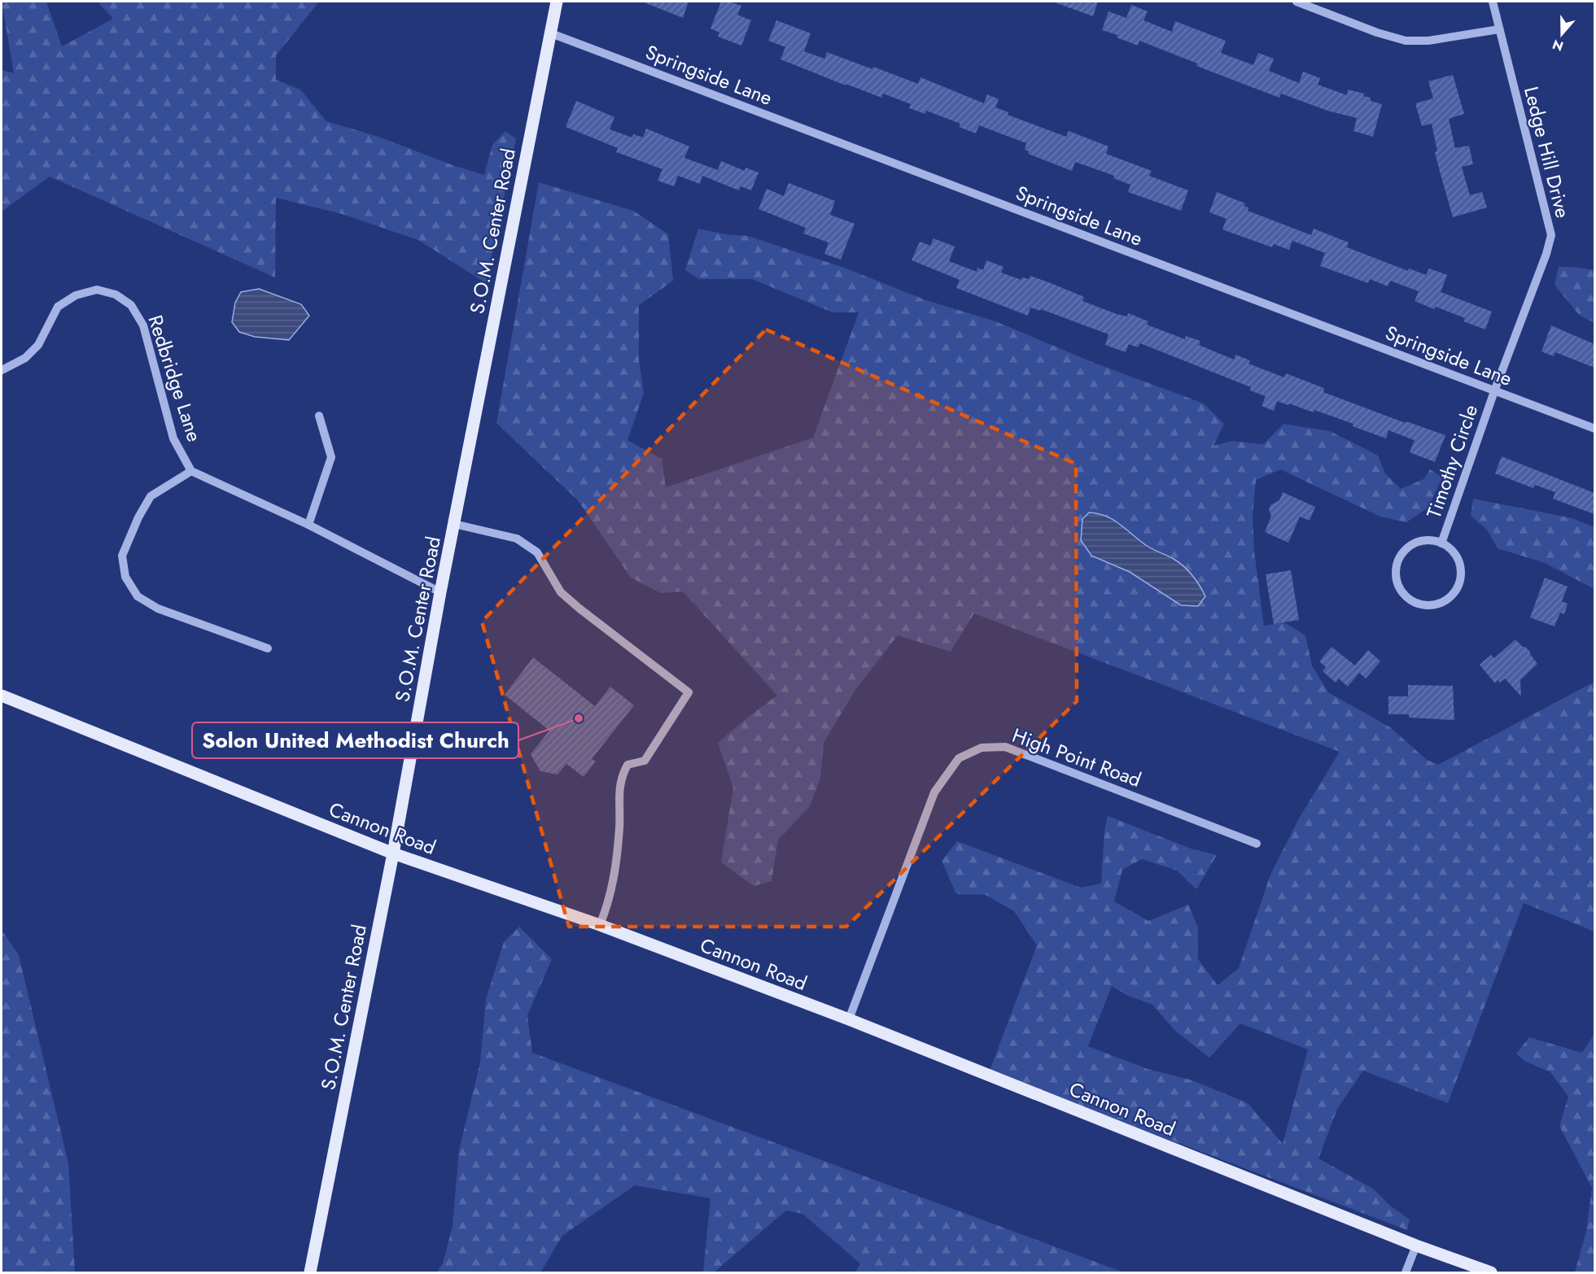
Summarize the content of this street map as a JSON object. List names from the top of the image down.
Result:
{
  "streets": {
    "main road": ["S.O.M. Center Road", "Cannon Road"],
    "street": [
      "Springside Lane",
      "Ledge Hill Drive",
      "Redbridge Lane",
      "Timothy Circle",
      "High Point Road"
    ]
  },
  "crossings": [
    ["Springside Lane", "Ledge Hill Drive"],
    ["Springside Lane", "S.O.M. Center Road"],
    ["Springside Lane", "Timothy Circle"],
    ["Ledge Hill Drive", "Timothy Circle"],
    ["S.O.M. Center Road", "Redbridge Lane"],
    ["S.O.M. Center Road", "Cannon Road"],
    ["High Point Road", "Cannon Road"]
  ],
  "places": ["Solon United Methodist Church"],
  "north": "bottom"
}
